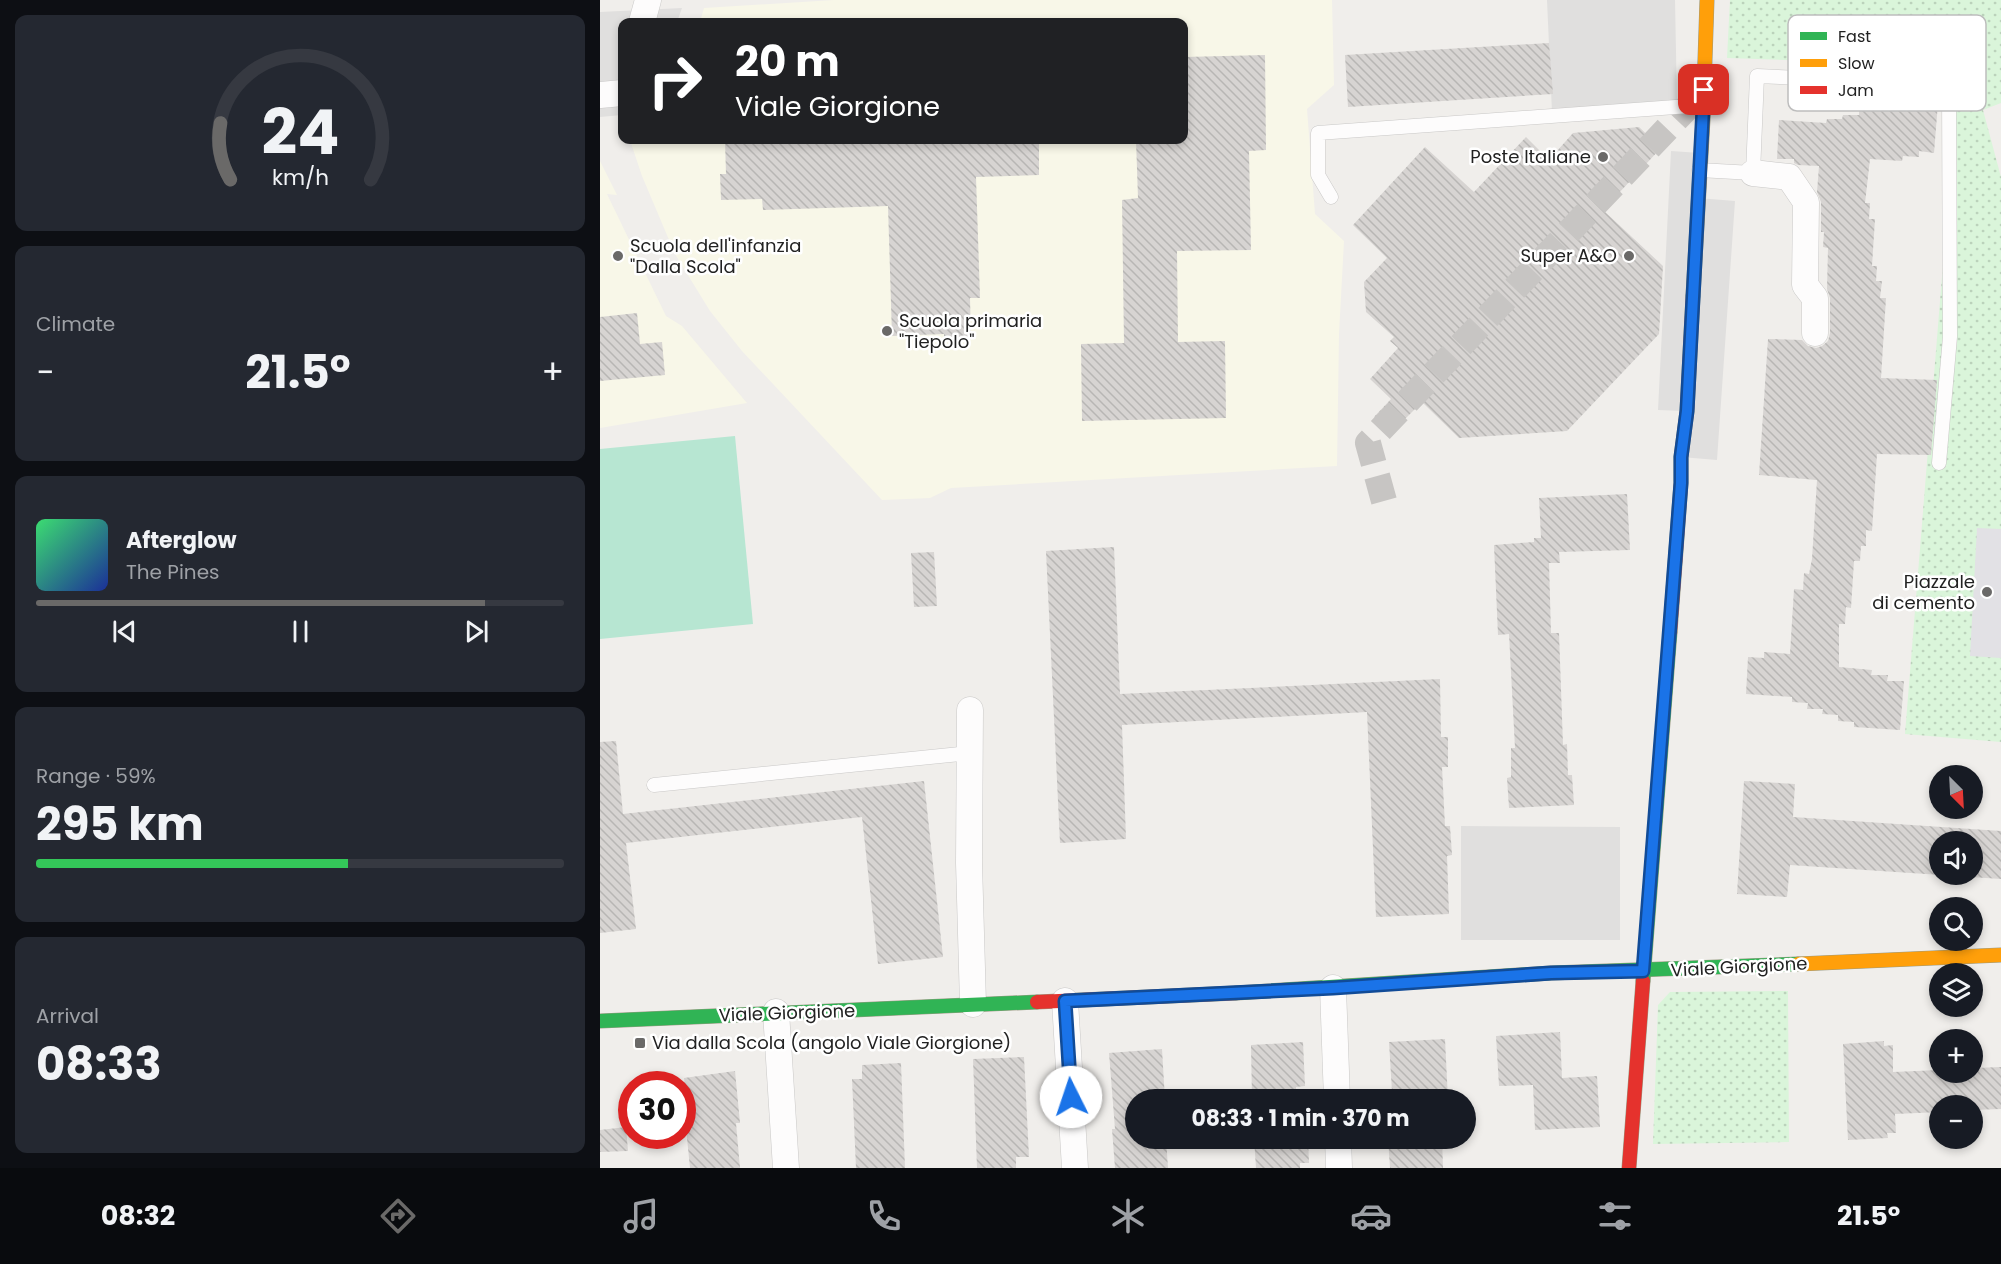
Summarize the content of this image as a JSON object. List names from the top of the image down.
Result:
{
  "streets": {
    "street": ["Viale Giorgione"]
  },
  "places": {
    "other": [
      "Poste Italiane",
      "Scuola dell'infanzia \"Dalla Scola\"",
      "Super A&O",
      "Scuola primaria \"Tiepolo\"",
      "Piazzale di cemento"
    ],
    "transit": ["Via dalla Scola (angolo Viale Giorgione)"]
  },
  "legend": ["Fast", "Slow", "Jam"],
  "north": "bottom right",
  "page": {
    "turn": ["20 m", "Viale Giorgione"],
    "tile": [
      "Climate",
      ["Range · 59%", "295 km"],
      ["Arrival", "08:33"]
    ],
    "heat": ["−", "21.5°", "+"],
    "song": ["Afterglow", "The Pines"],
    "map_buttons": ["+", "−"],
    "limit": "30",
    "trip": "08:33 · 1 min · 370 m",
    "tabs": ["08:32", "21.5°"],
    "gauge": ["24", "km/h"]
  }
}
